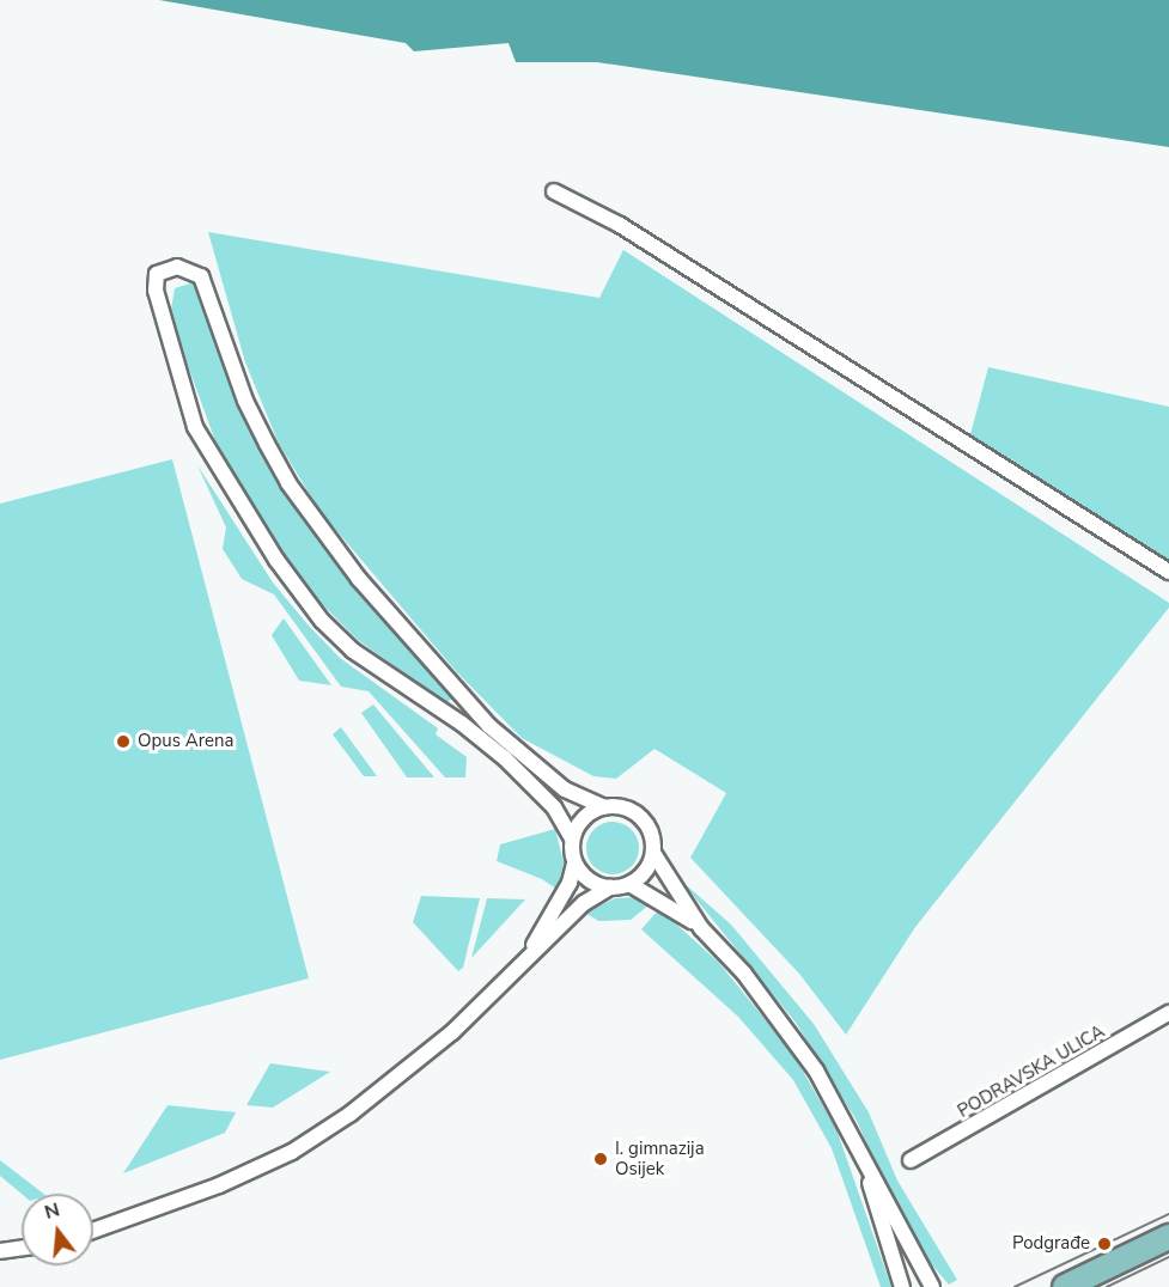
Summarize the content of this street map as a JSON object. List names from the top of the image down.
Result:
{
  "streets": {
    "street": ["PODRAVSKA ULICA"]
  },
  "places": ["Opus Arena", "I. gimnazija Osijek", "Podgrađe"],
  "north": "top"
}
